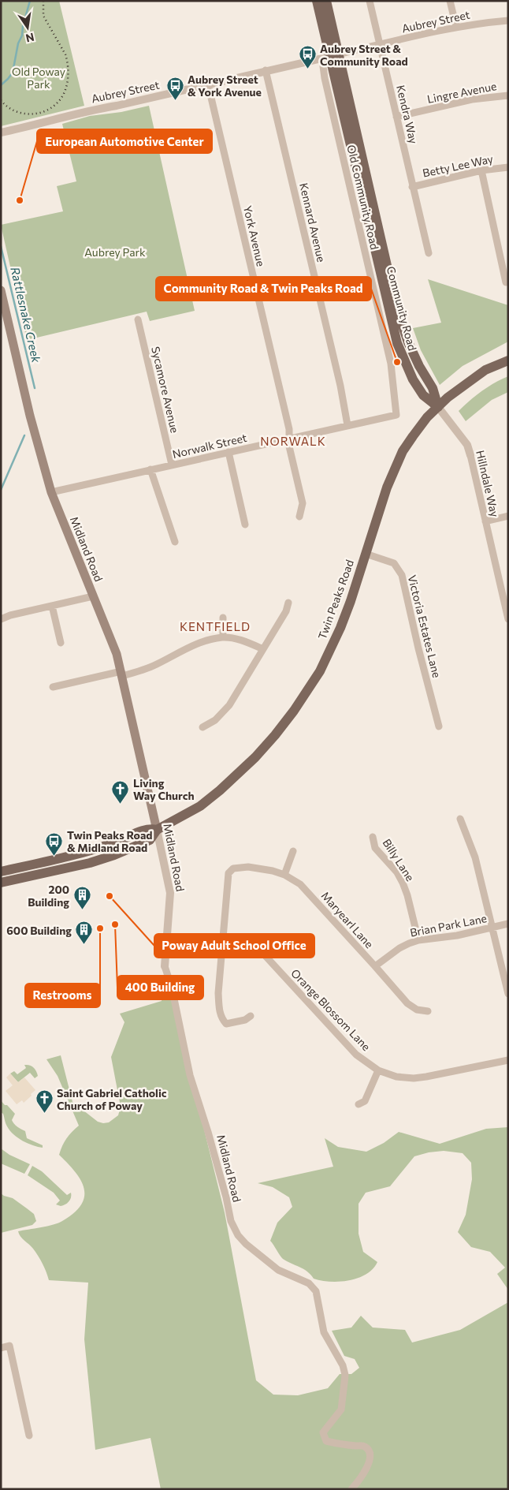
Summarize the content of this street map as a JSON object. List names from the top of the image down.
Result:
{
  "streets": {
    "main road": ["Community Road", "Midland Road", "Twin Peaks Road"],
    "street": [
      "Aubrey Street",
      "Lingre Avenue",
      "Kendra Way",
      "Betty Lee Way",
      "Old Community Road",
      "Kennard Avenue",
      "York Avenue",
      "Sycamore Avenue",
      "Norwalk Street",
      "Hillndale Way",
      "Victoria Estates Lane",
      "Billy Lane",
      "Maryearl Lane",
      "Brian Park Lane",
      "Orange Blossom Lane"
    ]
  },
  "crossings": [
    ["Aubrey Street", "Kendra Way"],
    ["Aubrey Street", "Old Community Road"],
    ["Aubrey Street", "Kennard Avenue"],
    ["Aubrey Street", "York Avenue"],
    ["Aubrey Street", "Community Road"],
    ["Lingre Avenue", "Kendra Way"],
    ["Kendra Way", "Betty Lee Way"],
    ["Old Community Road", "Community Road"],
    ["Old Community Road", "Norwalk Street"],
    ["Kennard Avenue", "Norwalk Street"],
    ["York Avenue", "Norwalk Street"],
    ["Community Road", "Hillndale Way"],
    ["Community Road", "Twin Peaks Road"],
    ["Sycamore Avenue", "Norwalk Street"],
    ["Norwalk Street", "Midland Road"],
    ["Hillndale Way", "Twin Peaks Road"],
    ["Midland Road", "Twin Peaks Road"],
    ["Midland Road", "Orange Blossom Lane"],
    ["Twin Peaks Road", "Victoria Estates Lane"],
    ["Billy Lane", "Brian Park Lane"],
    ["Maryearl Lane", "Brian Park Lane"],
    ["Maryearl Lane", "Orange Blossom Lane"]
  ],
  "districts": ["NORWALK", "KENTFIELD"],
  "water": ["Rattlesnake Creek"],
  "parks": ["Old Poway Park", "Aubrey Park"],
  "places": {
    "bus stop": ["Aubrey Street & Community Road", "Aubrey Street & York Avenue", "Twin Peaks Road & Midland Road"],
    "other": [
      "European Automotive Center",
      "Community Road & Twin Peaks Road",
      "Poway Adult School Office",
      "400 Building",
      "Restrooms"
    ],
    "church": ["Living Way Church", "Saint Gabriel Catholic Church of Poway"],
    "building": ["200 Building", "600 Building"]
  },
  "north": "bottom"
}
